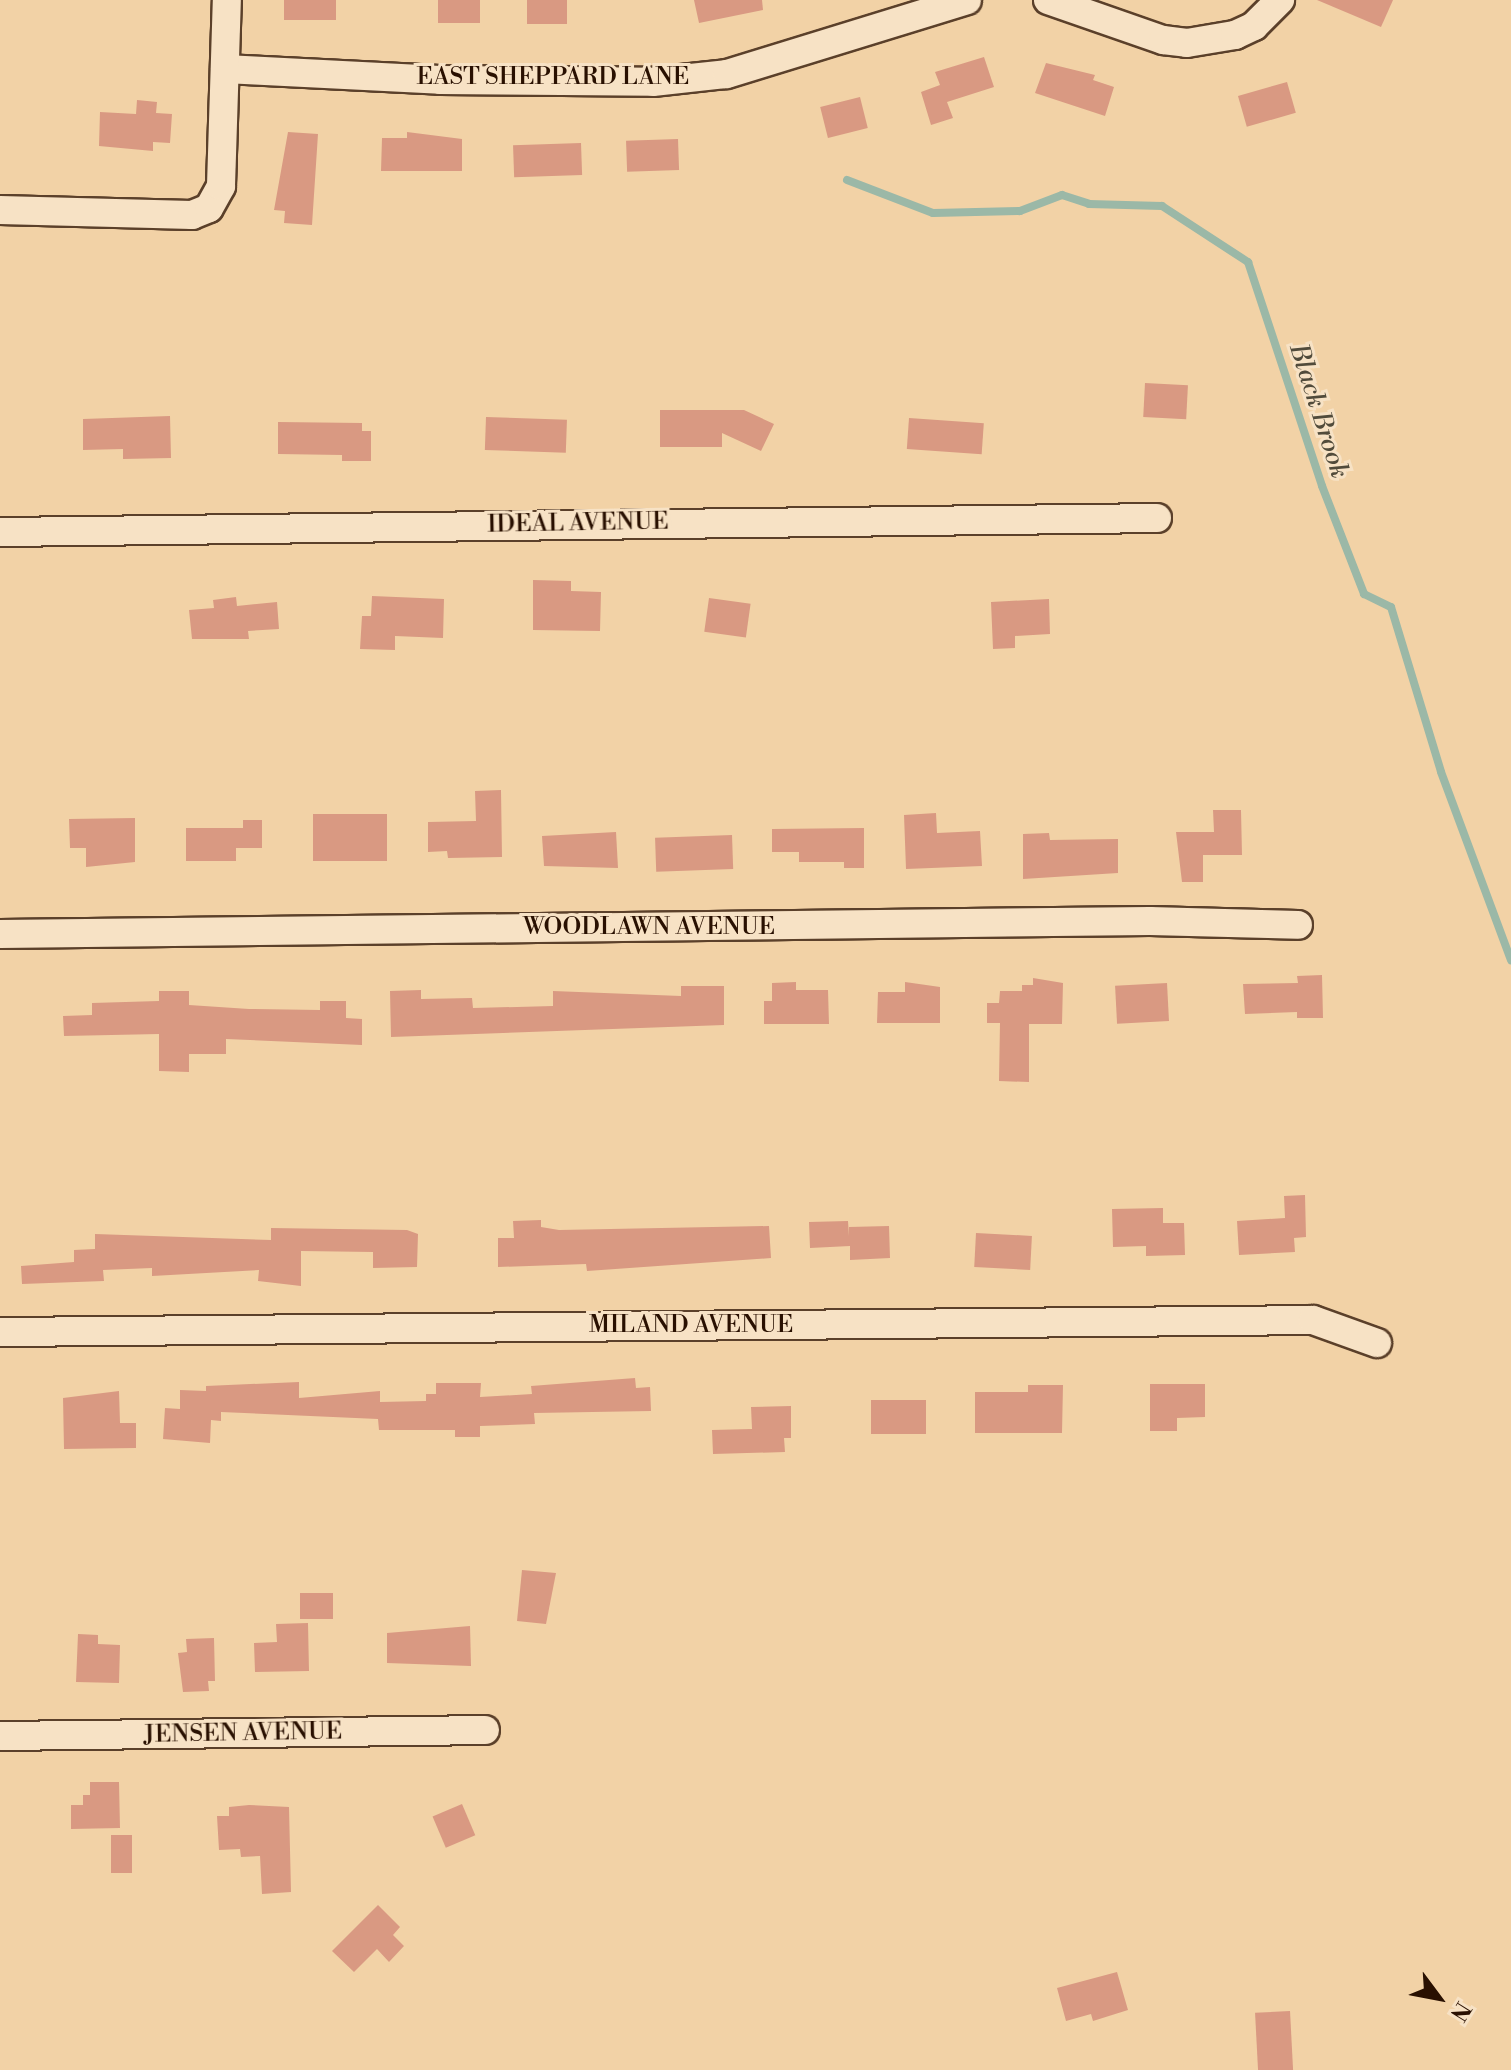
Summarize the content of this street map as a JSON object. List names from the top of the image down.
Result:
{
  "streets": {
    "street": [
      "EAST SHEPPARD LANE",
      "IDEAL AVENUE",
      "WOODLAWN AVENUE",
      "MILAND AVENUE",
      "JENSEN AVENUE"
    ]
  },
  "water": ["Black Brook"],
  "north": "bottom right"
}
